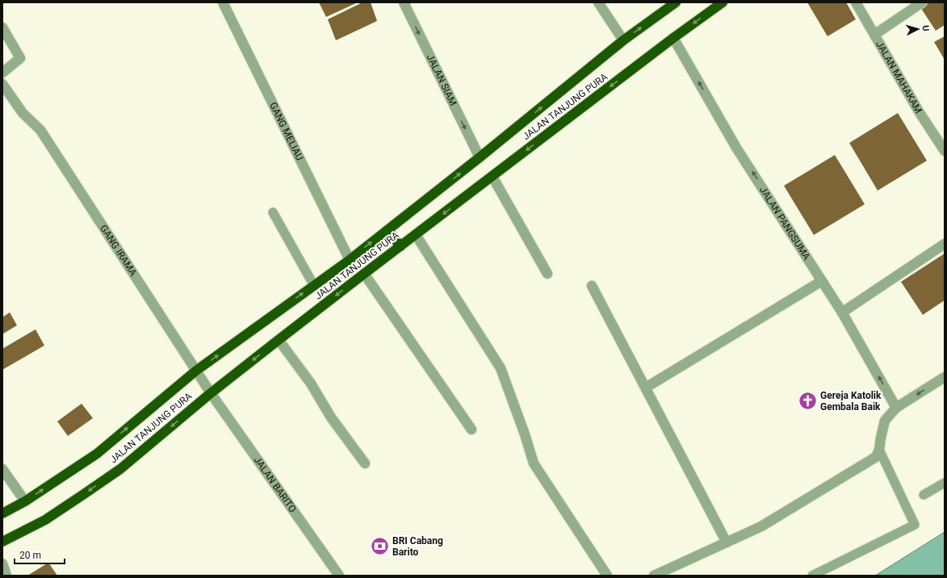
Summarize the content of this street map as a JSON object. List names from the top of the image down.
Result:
{
  "streets": {
    "highway": ["JALAN TANJUNG PURA"],
    "street": [
      "JALAN MAHAKAM",
      "JALAN SIAM",
      "GANG MELIAU",
      "JALAN PANGSUMA",
      "GANG IRAMA",
      "JALAN BARITO"
    ]
  },
  "crossings": [
    ["JALAN SIAM", "JALAN TANJUNG PURA"],
    ["JALAN TANJUNG PURA", "GANG MELIAU"],
    ["JALAN TANJUNG PURA", "JALAN PANGSUMA"],
    ["JALAN TANJUNG PURA", "GANG IRAMA"],
    ["JALAN TANJUNG PURA", "JALAN BARITO"],
    ["GANG IRAMA", "JALAN BARITO"]
  ],
  "one_way": ["JALAN SIAM", "JALAN PANGSUMA"],
  "places": {
    "church": ["Gereja Katolik Gembala Baik"],
    "bank": ["BRI Cabang Barito"]
  },
  "scale_bar": "20 m",
  "north": "right"
}
